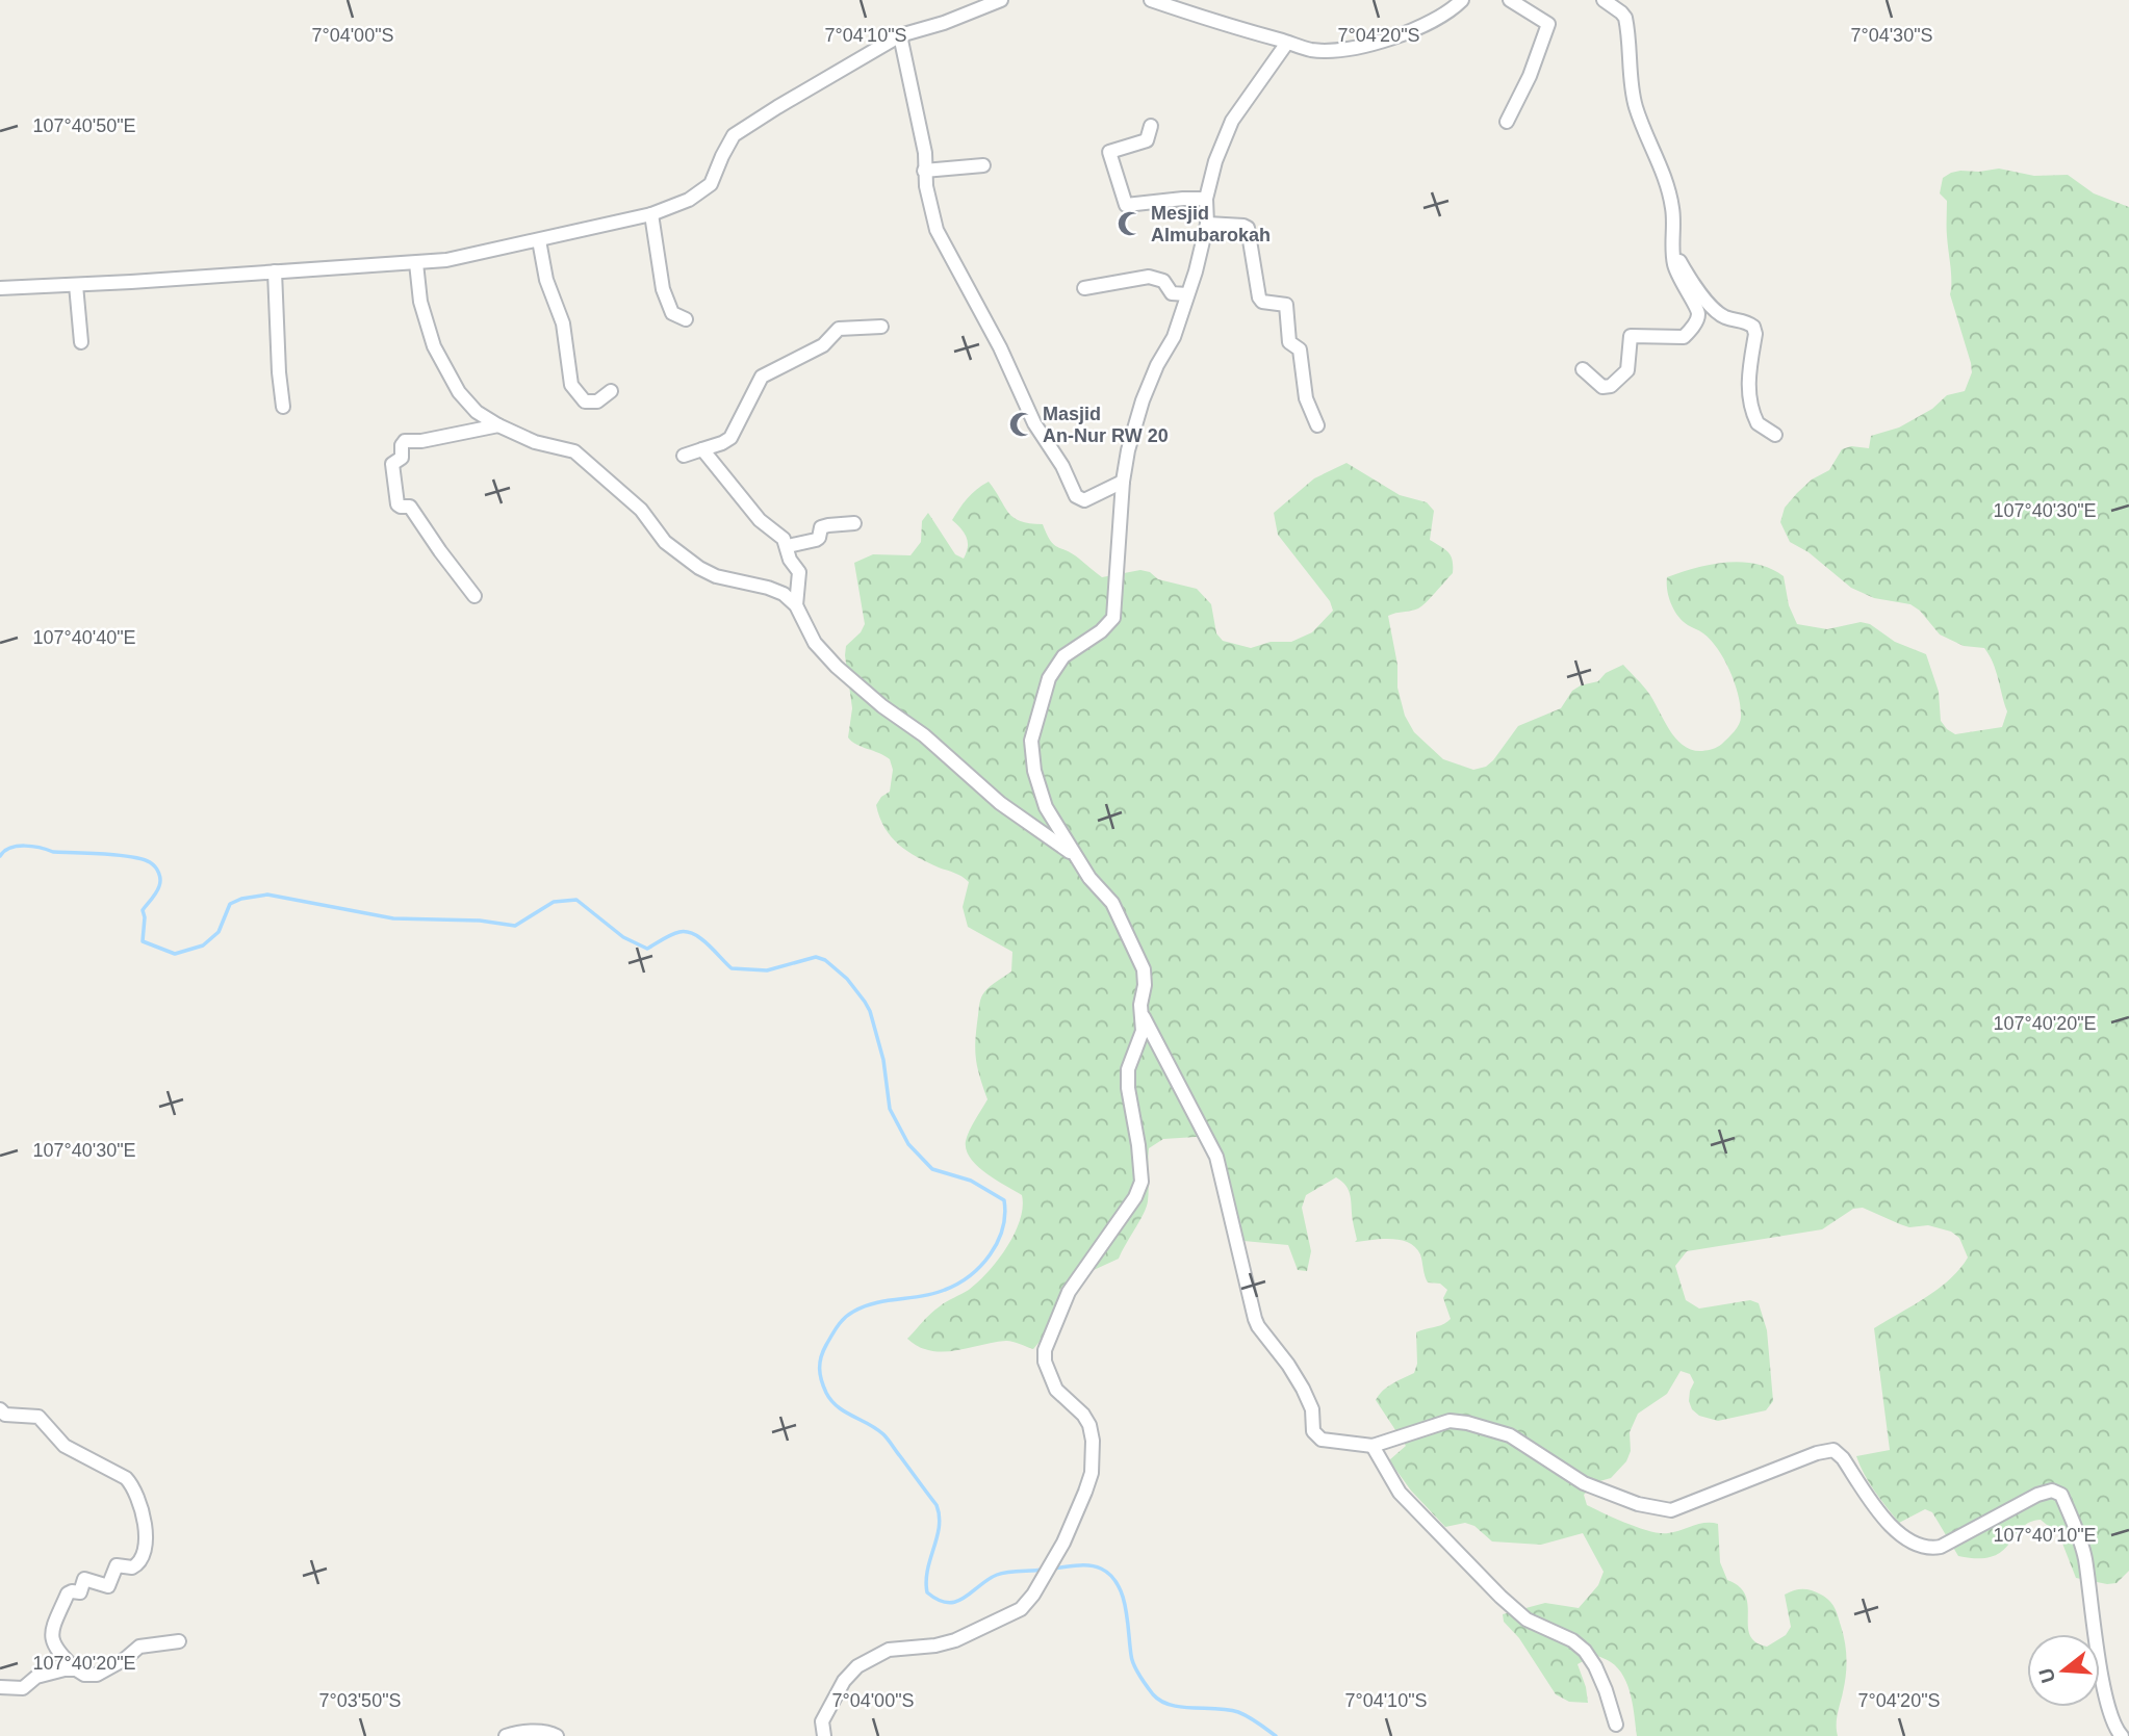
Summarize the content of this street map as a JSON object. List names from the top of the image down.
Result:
{
  "places": {
    "mosque": ["Mesjid Almubarokah", "Masjid An-Nur RW 20"]
  },
  "north": "left",
  "coordinates": [
    "7°04'00\"S",
    "7°04'10\"S",
    "7°04'20\"S",
    "7°04'30\"S",
    "107°40'50\"E",
    "107°40'30\"E",
    "107°40'40\"E",
    "107°40'20\"E",
    "107°40'10\"E",
    "7°03'50\"S"
  ]
}
